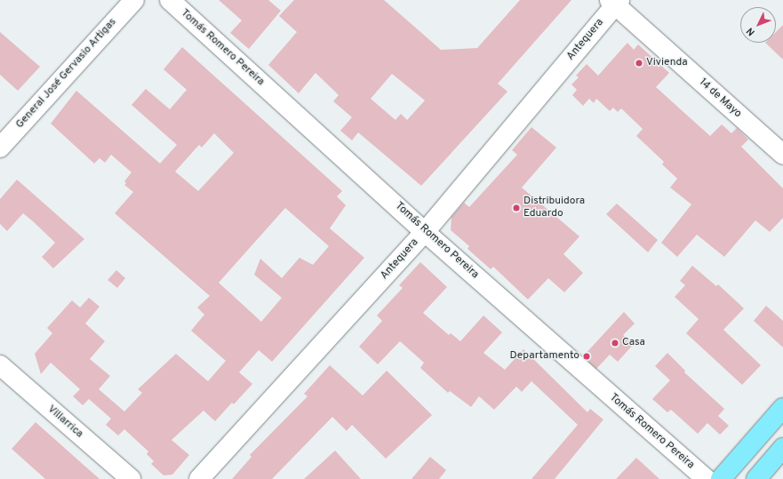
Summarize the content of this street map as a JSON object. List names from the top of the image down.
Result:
{
  "streets": {
    "street": [
      "Antequera",
      "Tomás Romero Pereira",
      "General José Gervasio Artigas",
      "14 de Mayo",
      "Villarrica"
    ]
  },
  "crossings": [
    ["Antequera", "Tomás Romero Pereira"],
    ["Antequera", "14 de Mayo"]
  ],
  "places": [
    "Vivienda",
    "Distribuidora Eduardo",
    "Casa",
    "Departamento"
  ],
  "north": "bottom left"
}
